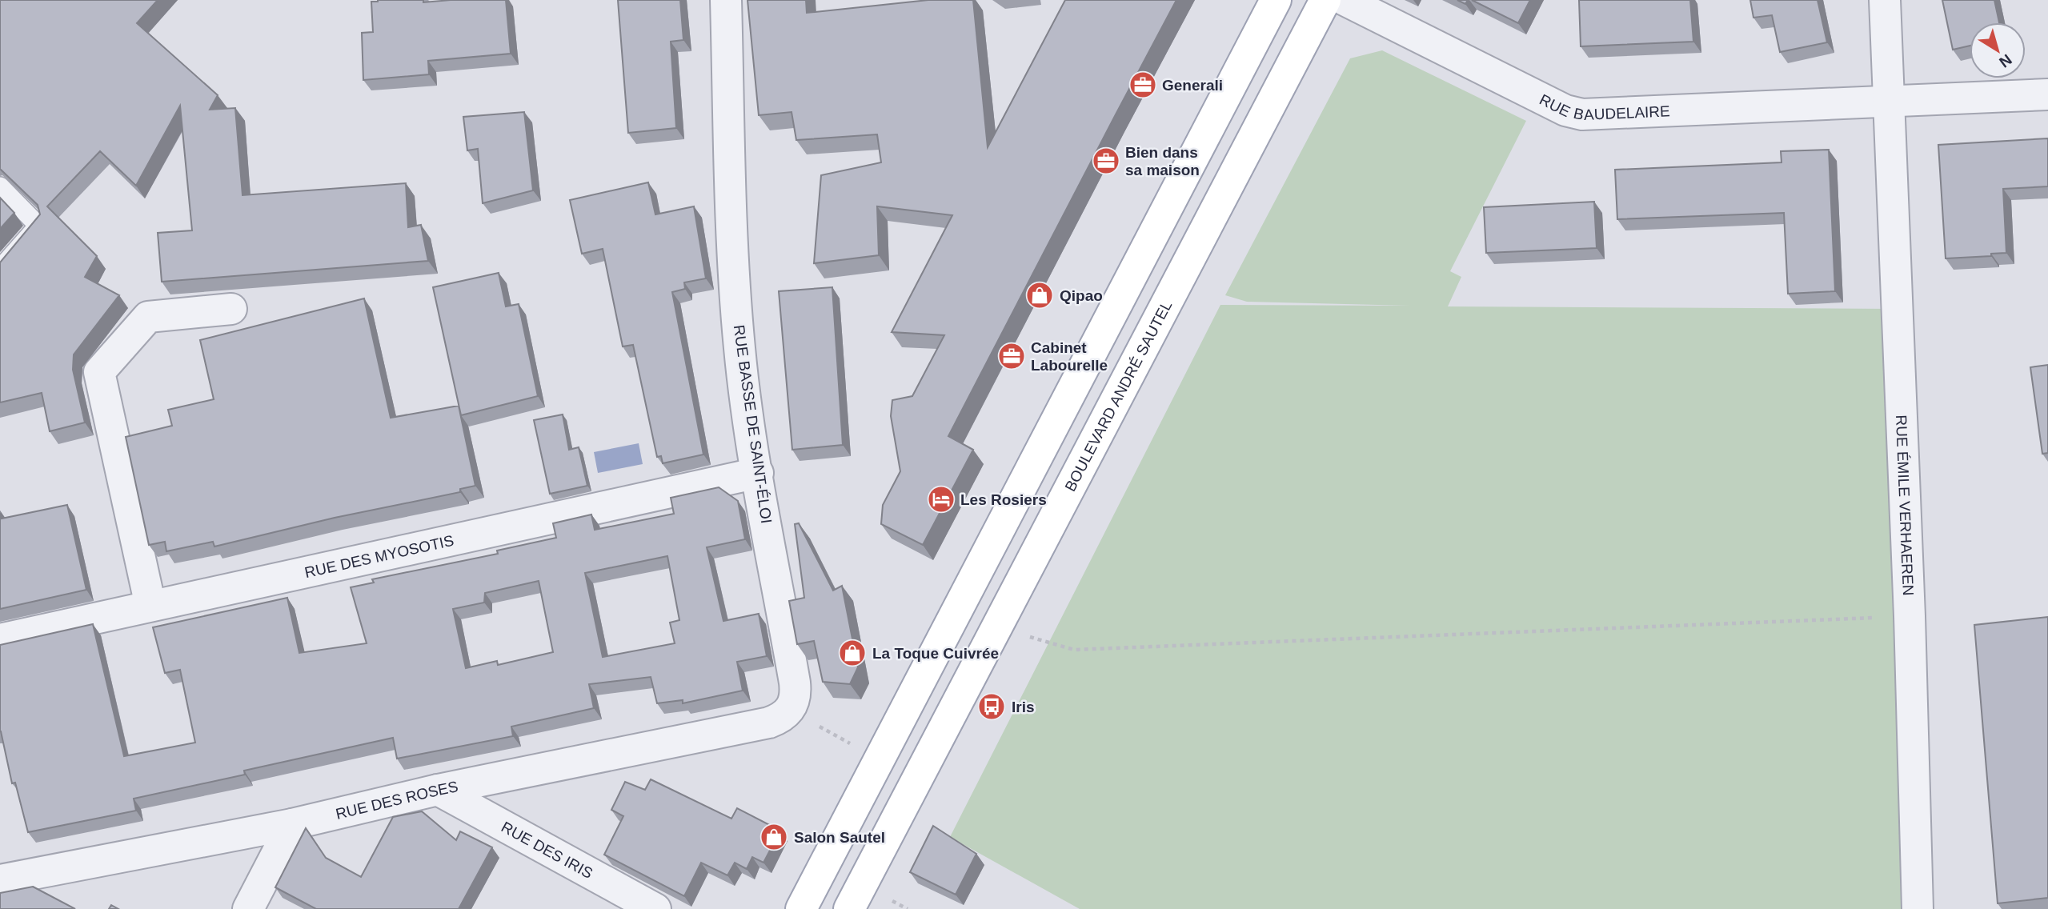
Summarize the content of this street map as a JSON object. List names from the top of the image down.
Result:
{
  "streets": {
    "main road": ["BOULEVARD ANDRÉ SAUTEL"],
    "street": [
      "RUE BAUDELAIRE",
      "RUE BASSE DE SAINT-ÉLOI",
      "RUE ÉMILE VERHAEREN",
      "RUE DES MYOSOTIS",
      "RUE DES ROSES",
      "RUE DES IRIS"
    ]
  },
  "crossings": [
    ["RUE BAUDELAIRE", "RUE ÉMILE VERHAEREN"],
    ["RUE BASSE DE SAINT-ÉLOI", "RUE DES MYOSOTIS"],
    ["RUE BASSE DE SAINT-ÉLOI", "RUE DES ROSES"],
    ["RUE DES ROSES", "RUE DES IRIS"]
  ],
  "places": {
    "office": ["Generali", "Bien dans sa maison", "Cabinet Labourelle"],
    "shop": ["Qipao", "La Toque Cuivrée", "Salon Sautel"],
    "hotel": ["Les Rosiers"],
    "bus stop": ["Iris"]
  },
  "north": "bottom right"
}
